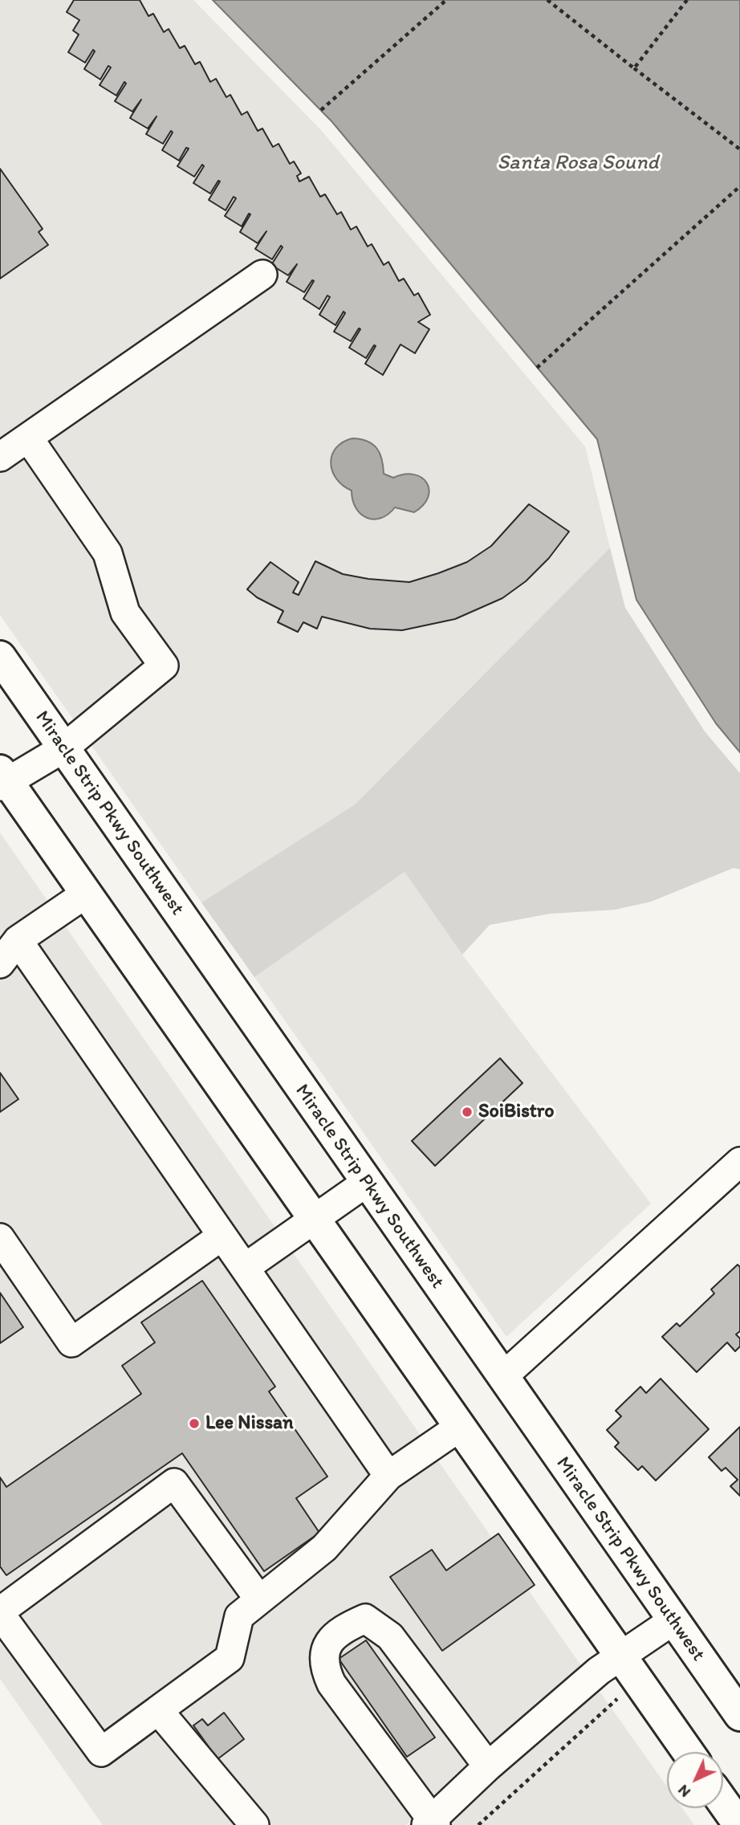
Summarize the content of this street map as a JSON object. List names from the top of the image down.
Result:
{
  "streets": {
    "highway": ["Miracle Strip Pkwy Southwest"]
  },
  "water": ["Santa Rosa Sound"],
  "places": ["SoiBistro", "Lee Nissan"],
  "north": "bottom left"
}
